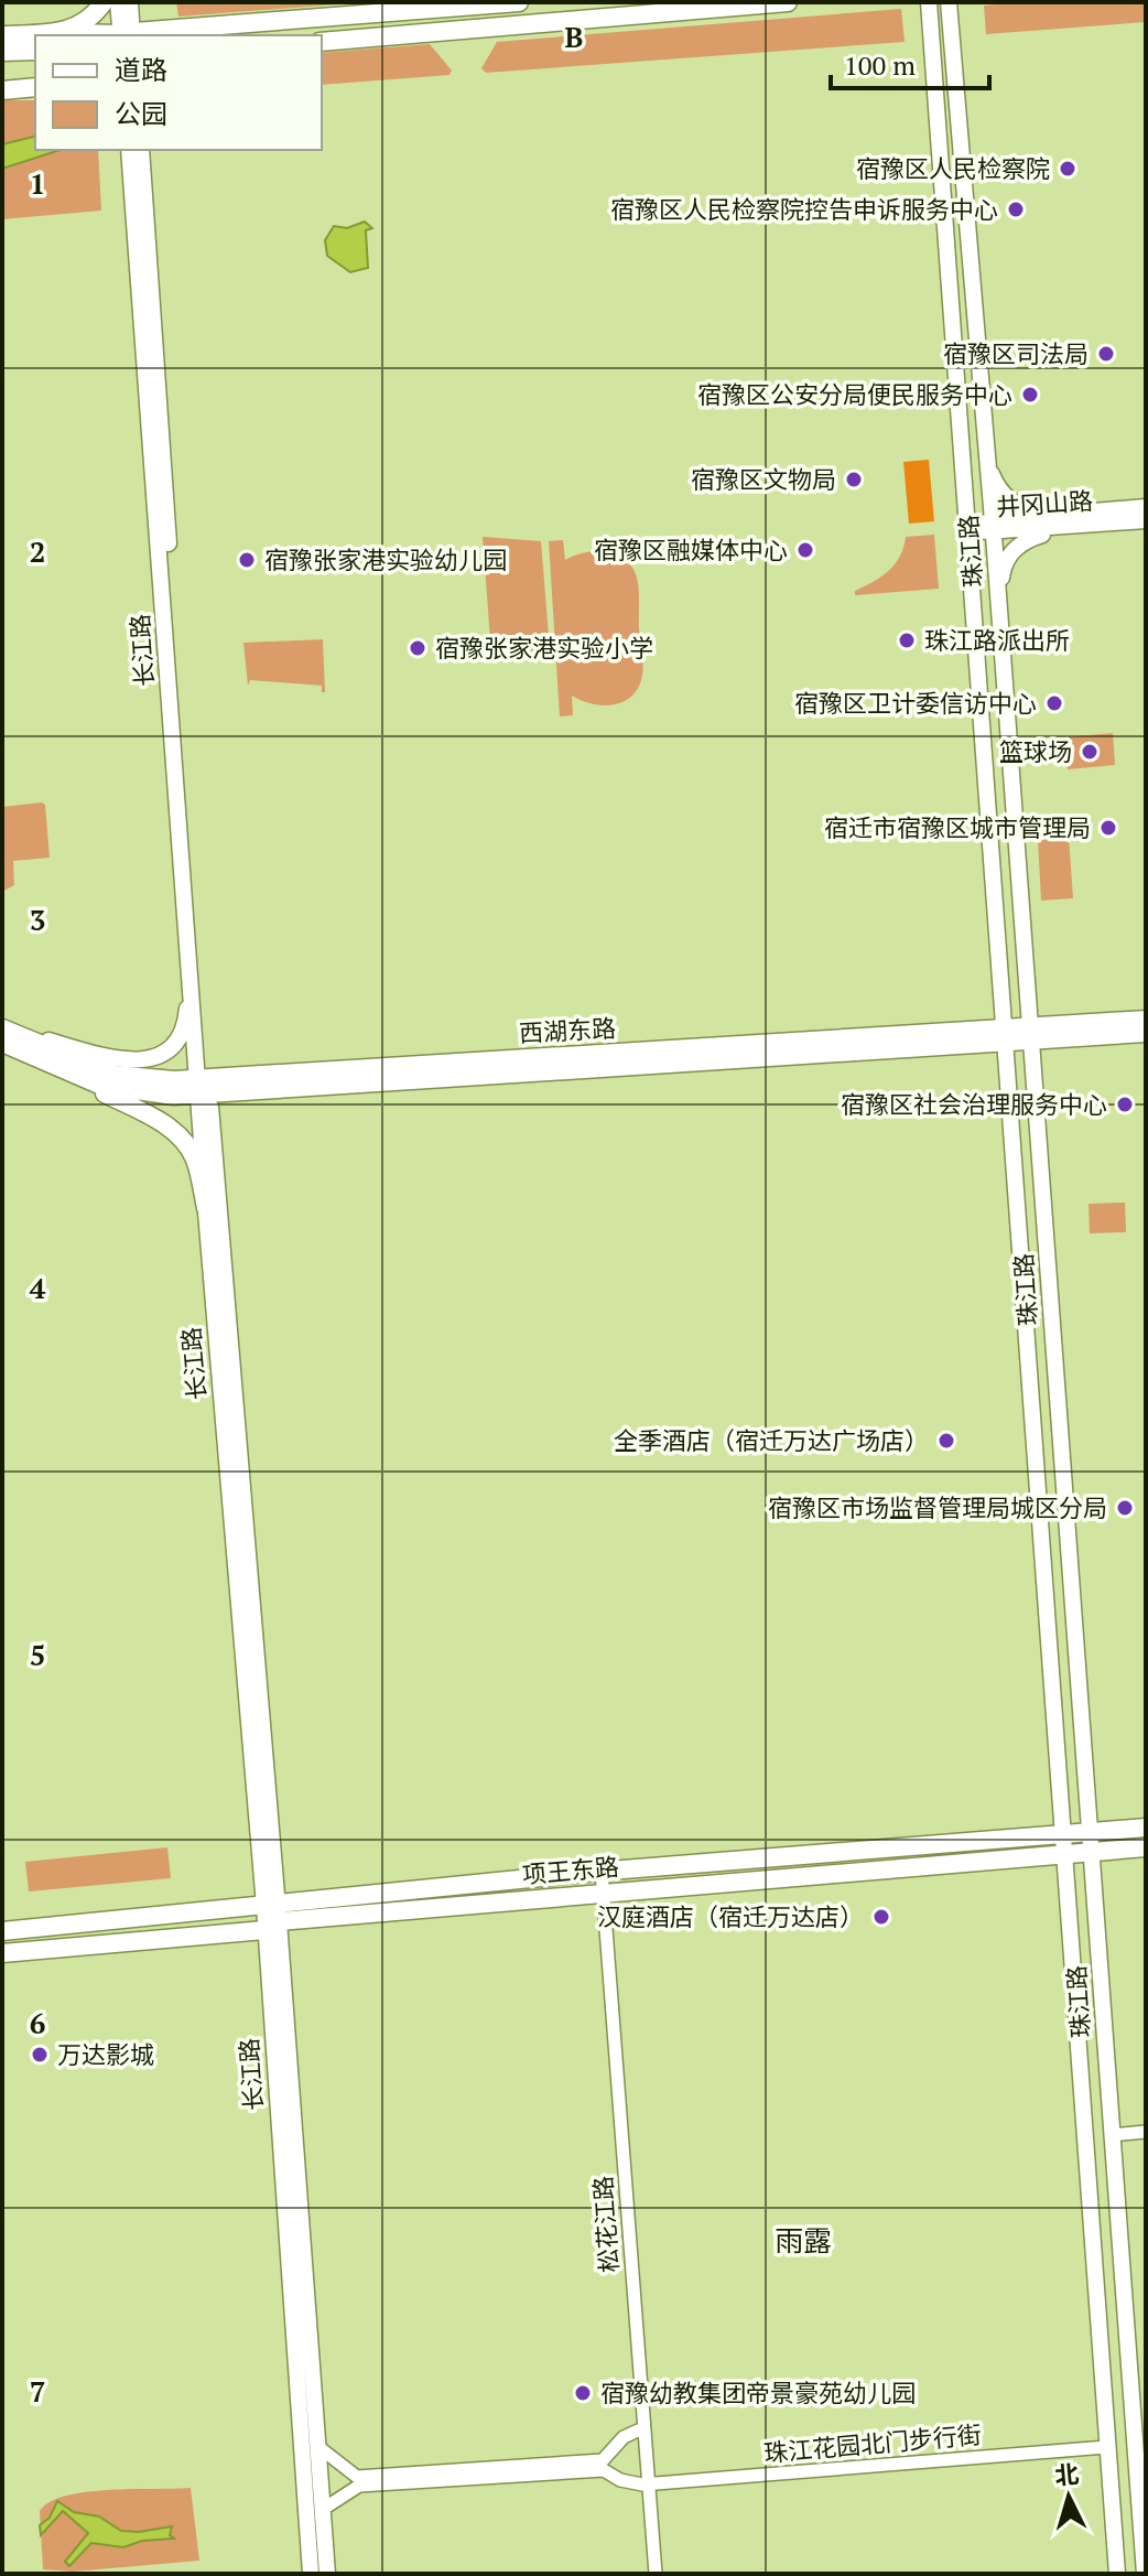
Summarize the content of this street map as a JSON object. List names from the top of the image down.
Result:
{
  "streets": {
    "main road": ["西湖东路", "项王东路"],
    "street": [
      "井冈山路",
      "珠江路",
      "长江路",
      "松花江路",
      "珠江花园北门步行街"
    ]
  },
  "crossings": [
    ["井冈山路", "珠江路"],
    ["珠江路", "西湖东路"],
    ["珠江路", "项王东路"],
    ["珠江路", "珠江花园北门步行街"],
    ["长江路", "西湖东路"],
    ["长江路", "项王东路"],
    ["项王东路", "松花江路"],
    ["松花江路", "珠江花园北门步行街"]
  ],
  "districts": ["雨露"],
  "places": [
    "宿豫区人民检察院",
    "宿豫区人民检察院控告申诉服务中心",
    "宿豫区司法局",
    "宿豫区公安分局便民服务中心",
    "宿豫区文物局",
    "宿豫区融媒体中心",
    "宿豫张家港实验幼儿园",
    "珠江路派出所",
    "宿豫张家港实验小学",
    "宿豫区卫计委信访中心",
    "篮球场",
    "宿迁市宿豫区城市管理局",
    "宿豫区社会治理服务中心",
    "全季酒店（宿迁万达广场店）",
    "宿豫区市场监督管理局城区分局",
    "汉庭酒店（宿迁万达店）",
    "万达影城",
    "宿豫幼教集团帝景豪苑幼儿园"
  ],
  "legend": ["道路", "公园"],
  "scale_bar": "100 m",
  "north": "top",
  "grid": {
    "columns": ["B"],
    "rows": [
      "1",
      "2",
      "3",
      "4",
      "5",
      "6",
      "7"
    ]
  }
}
